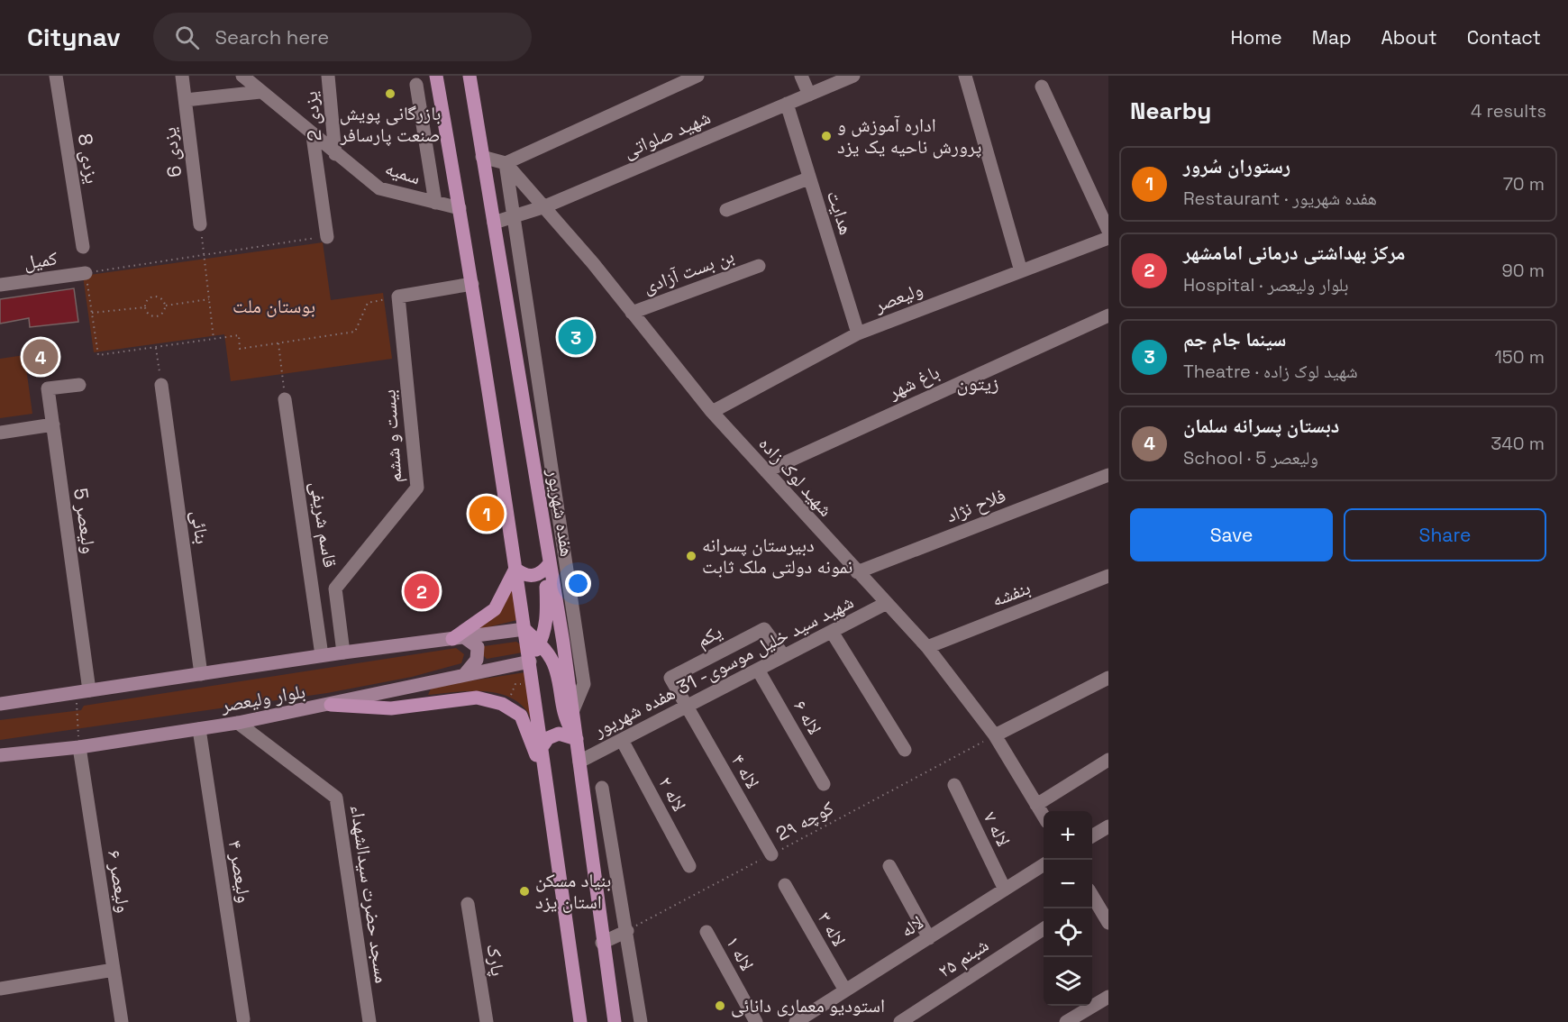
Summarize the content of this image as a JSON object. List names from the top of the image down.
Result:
{
  "streets": {
    "main road": ["هفده شهریور", "بلوار ولیعصر"],
    "street": [
      "یزدی 2",
      "شهید صلواتی",
      "یزدی 6",
      "یزدی 8",
      "سمیه",
      "هدایت",
      "کمیل",
      "بن بست آزادی",
      "ولیعصر",
      "باغ شهر",
      "بیست و ششم",
      "شهید لوک زاده",
      "فلاح نژاد",
      "ولیعصر 5",
      "قاسم شریفی",
      "بنائی",
      "بنفشه",
      "یکم",
      "شهید سید خلیل موسوی- 31 هفده شهریور",
      "لاله ۶",
      "لاله ۴",
      "لاله ۲",
      "لاله ۷",
      "ولیعصر ۴",
      "ولیعصر ۶",
      "مسجد حضرت سیدالشهداء",
      "لاله",
      "لاله ۳",
      "لاله ۱",
      "شبنم ۲۵",
      "پارک"
    ],
    "path": ["کوچه 2۹"]
  },
  "crossings": [
    ["یزدی 2", "سمیه"],
    ["شهید صلواتی", "هدایت"],
    ["شهید صلواتی", "شهید لوک زاده"],
    ["شهید صلواتی", "هفده شهریور"],
    ["هدایت", "ولیعصر"],
    ["بن بست آزادی", "شهید لوک زاده"],
    ["ولیعصر", "شهید لوک زاده"],
    ["باغ شهر", "شهید لوک زاده"],
    ["شهید لوک زاده", "فلاح نژاد"],
    ["شهید لوک زاده", "بنفشه"],
    ["شهید لوک زاده", "شهید سید خلیل موسوی- 31 هفده شهریور"],
    ["شهید لوک زاده", "کوچه 2۹"],
    ["هفده شهریور", "شهید سید خلیل موسوی- 31 هفده شهریور"],
    ["ولیعصر 5", "بلوار ولیعصر"],
    ["قاسم شریفی", "بلوار ولیعصر"],
    ["بنائی", "بلوار ولیعصر"],
    ["یکم", "شهید سید خلیل موسوی- 31 هفده شهریور"],
    ["یکم", "لاله ۴"],
    ["شهید سید خلیل موسوی- 31 هفده شهریور", "لاله ۶"],
    ["شهید سید خلیل موسوی- 31 هفده شهریور", "لاله ۴"],
    ["شهید سید خلیل موسوی- 31 هفده شهریور", "لاله ۲"],
    ["بلوار ولیعصر", "ولیعصر ۴"],
    ["بلوار ولیعصر", "ولیعصر ۶"],
    ["بلوار ولیعصر", "مسجد حضرت سیدالشهداء"],
    ["لاله ۴", "کوچه 2۹"],
    ["لاله ۷", "لاله"],
    ["لاله", "لاله ۳"]
  ],
  "districts": ["زیتون"],
  "parks": ["بوستان ملت"],
  "places": [
    "بازرگانی پویش صنعت پارسافر",
    "اداره آموزش و پرورش ناحیه یک یزد",
    "دبیرستان پسرانه نمونه دولتی ملک ثابت",
    "بنیاد مسکن استان یزد",
    "استودیو معماری دانائی"
  ],
  "page": {
    "header": "Citynav",
    "search": "Search here",
    "nav": [
      "Home",
      "Map",
      "About",
      "Contact"
    ],
    "heading": ["Nearby", "4 results"],
    "list": [
      {
        "mark": "1",
        "name": "رستوران سُرور",
        "note": "Restaurant · هفده شهریور",
        "value": "70 m"
      },
      {
        "mark": "2",
        "name": "مرکز بهداشتی درمانی امامشهر",
        "note": "Hospital · بلوار ولیعصر",
        "value": "90 m"
      },
      {
        "mark": "3",
        "name": "سینما جام جم",
        "note": "Theatre · شهید لوک زاده",
        "value": "150 m"
      },
      {
        "mark": "4",
        "name": "دبستان پسرانه سلمان",
        "note": "School · ولیعصر 5",
        "value": "340 m"
      }
    ],
    "pins": [
      "3",
      "4",
      "1",
      "2"
    ],
    "buttons": ["Save", "Share"],
    "map_buttons": ["+", "−"]
  }
}
